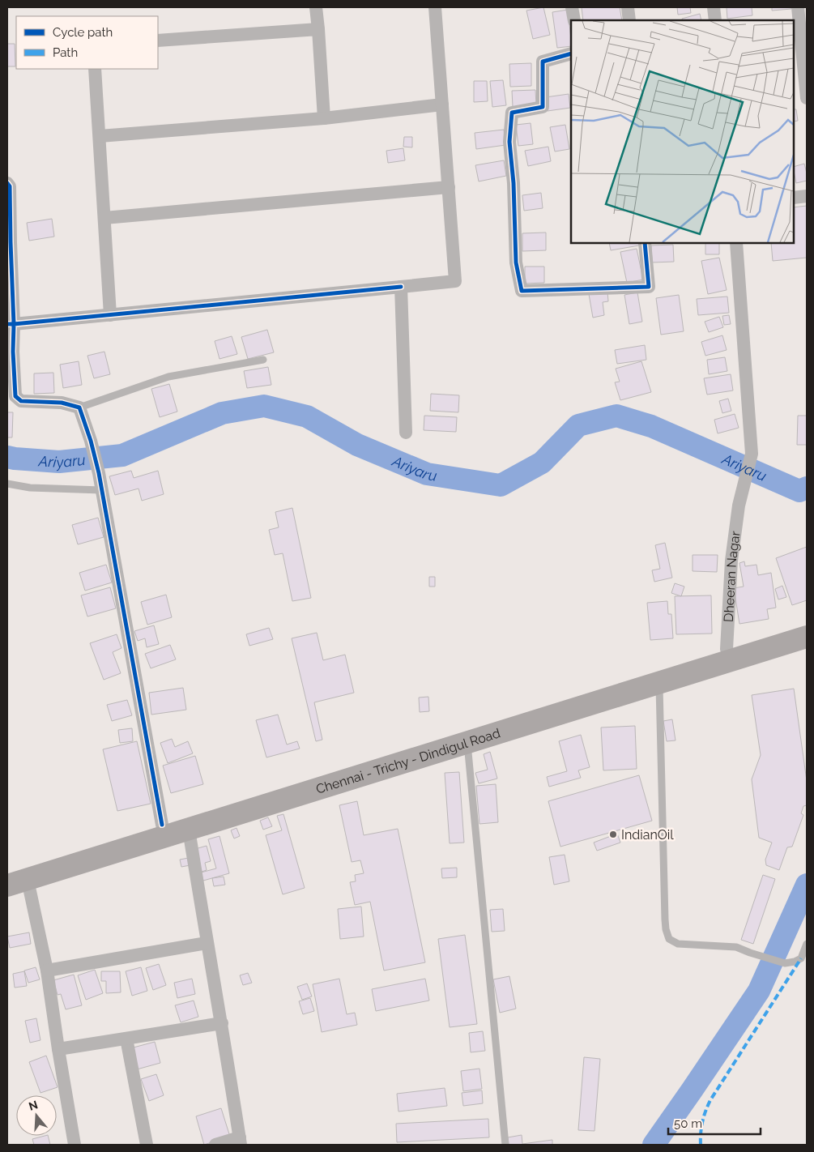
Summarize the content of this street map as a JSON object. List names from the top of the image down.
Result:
{
  "streets": {
    "highway": ["Chennai - Trichy - Dindigul Road"],
    "street": ["Dheeran Nagar"]
  },
  "crossings": [
    ["Dheeran Nagar", "Chennai - Trichy - Dindigul Road"]
  ],
  "water": ["Ariyaru"],
  "places": ["IndianOil"],
  "legend": ["Cycle path", "Path"],
  "scale_bar": "50 m",
  "north": "top"
}
